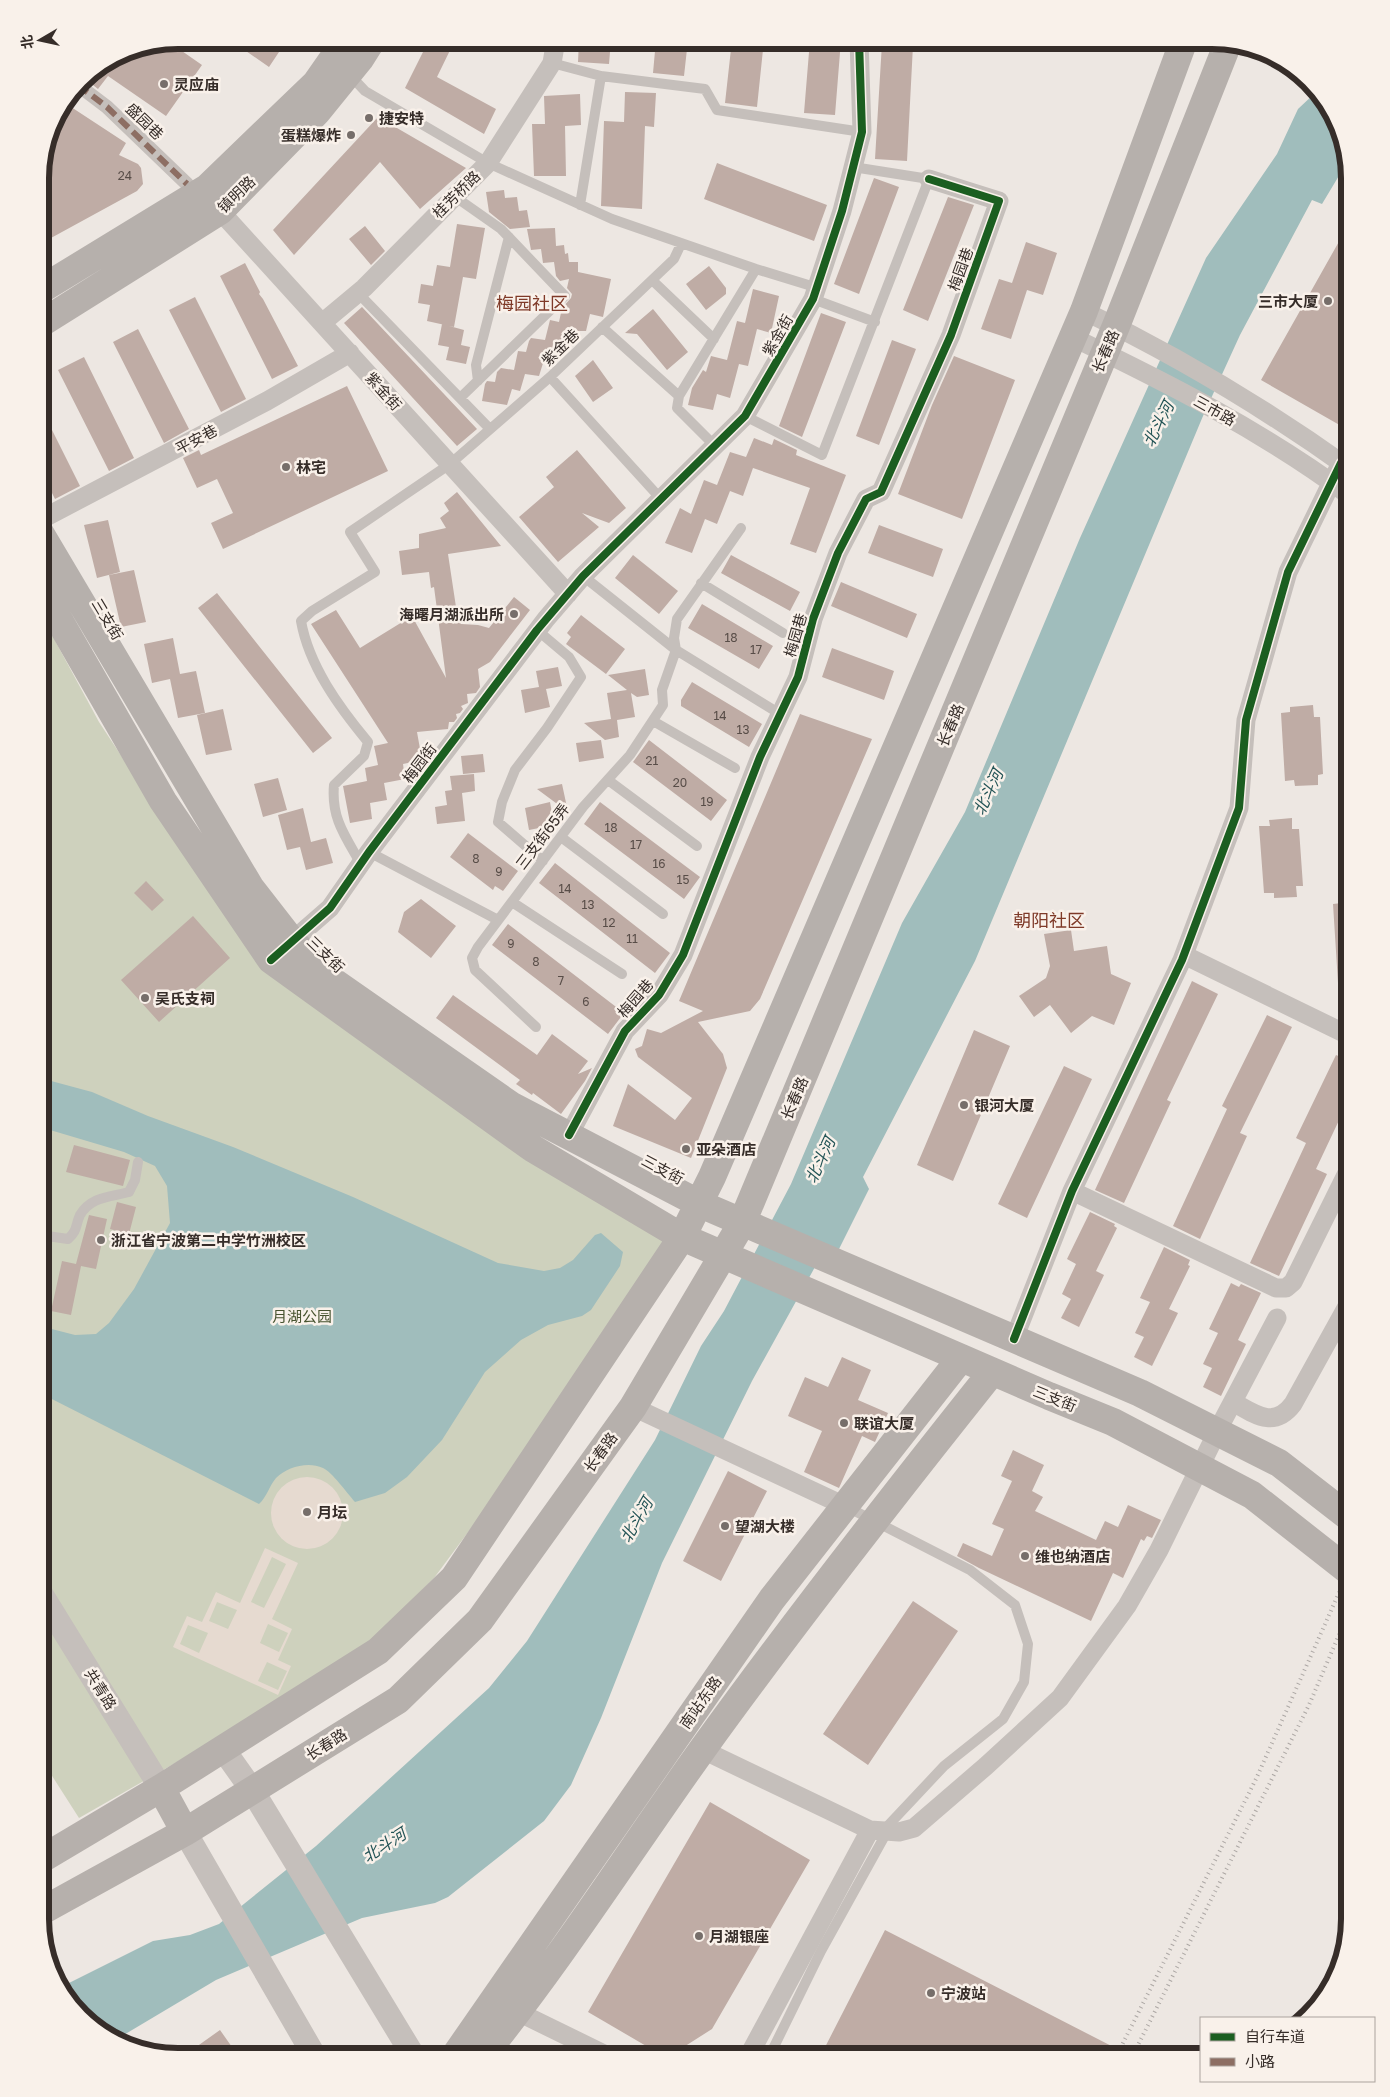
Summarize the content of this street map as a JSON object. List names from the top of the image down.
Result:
{
  "streets": {
    "main road": [
      "镇明路",
      "长春路",
      "三支街",
      "南站东路"
    ],
    "street": [
      "盛园巷",
      "桂芳桥路",
      "梅园巷",
      "紫金街",
      "三市路",
      "平安巷",
      "梅园街",
      "共青路"
    ],
    "lane": ["紫金巷", "三支街65弄"]
  },
  "crossings": [
    ["镇明路", "紫金街"],
    ["桂芳桥路", "紫金街"],
    ["梅园巷", "三支街"],
    ["紫金街", "紫金巷"],
    ["紫金街", "平安巷"],
    ["紫金街", "梅园街"],
    ["紫金巷", "梅园街"],
    ["长春路", "三市路"],
    ["长春路", "三支街"],
    ["三支街", "梅园街"],
    ["三支街", "南站东路"]
  ],
  "districts": ["梅园社区", "朝阳社区"],
  "water": ["北斗河"],
  "parks": ["月湖公园"],
  "places": [
    "灵应庙",
    "捷安特",
    "蛋糕爆炸",
    "三市大厦",
    "林宅",
    "海曙月湖派出所",
    "吴氏支祠",
    "银河大厦",
    "亚朵酒店",
    "浙江省宁波第二中学竹洲校区",
    "联谊大厦",
    "月坛",
    "望湖大楼",
    "维也纳酒店",
    "月湖银座",
    "宁波站"
  ],
  "house_numbers": [
    "24",
    "18",
    "17",
    "14",
    "13",
    "21",
    "20",
    "19",
    "18",
    "17",
    "8",
    "16",
    "9",
    "15",
    "14",
    "13",
    "12",
    "11",
    "9",
    "8",
    "7",
    "6"
  ],
  "legend": ["自行车道", "小路"],
  "north": "left"
}
